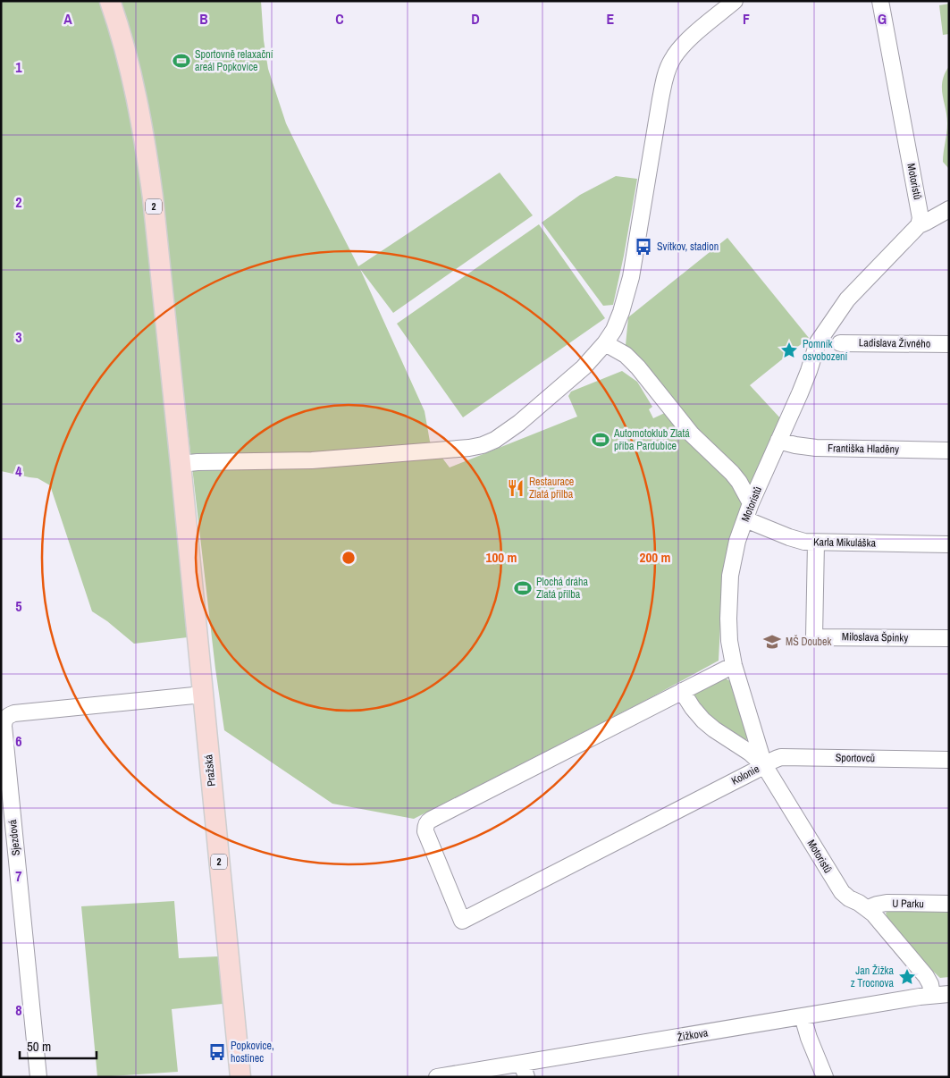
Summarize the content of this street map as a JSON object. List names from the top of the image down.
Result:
{
  "streets": {
    "main road": ["2", "Pražská"],
    "street": [
      "Motoristů",
      "Ladislava Živného",
      "Františka Hladěny",
      "Karla Mikuláška",
      "Miloslava Špinky",
      "Sportovců",
      "Kolonie",
      "Sjezdová",
      "U Parku",
      "Žižkova"
    ]
  },
  "crossings": [
    ["Motoristů", "Františka Hladěny"],
    ["Motoristů", "Karla Mikuláška"],
    ["Motoristů", "Sportovců"],
    ["Motoristů", "Kolonie"],
    ["Motoristů", "U Parku"],
    ["Motoristů", "Žižkova"],
    ["2", "Pražská"],
    ["Karla Mikuláška", "Miloslava Špinky"],
    ["Sportovců", "Kolonie"],
    ["Pražská", "Sjezdová"]
  ],
  "places": {
    "sports": ["Sportovně relaxační areál Popkovice", "Automotoklub Zlatá přiba Pardubice", "Plochá dráha Zlatá přilba"],
    "bus stop": ["Svítkov, stadion", "Popkovice, hostinec"],
    "place": ["Pomník osvobození", "Jan Žižka z Trocnova"],
    "restaurant": ["Restaurace Zlatá přilba"],
    "school or university": ["MŠ Doubek"]
  },
  "scale_bar": "50 m",
  "grid": {
    "columns": [
      "A",
      "B",
      "C",
      "D",
      "E",
      "F",
      "G"
    ],
    "rows": [
      "1",
      "2",
      "3",
      "4",
      "5",
      "6",
      "7",
      "8"
    ]
  },
  "rings": ["100 m", "200 m"]
}
